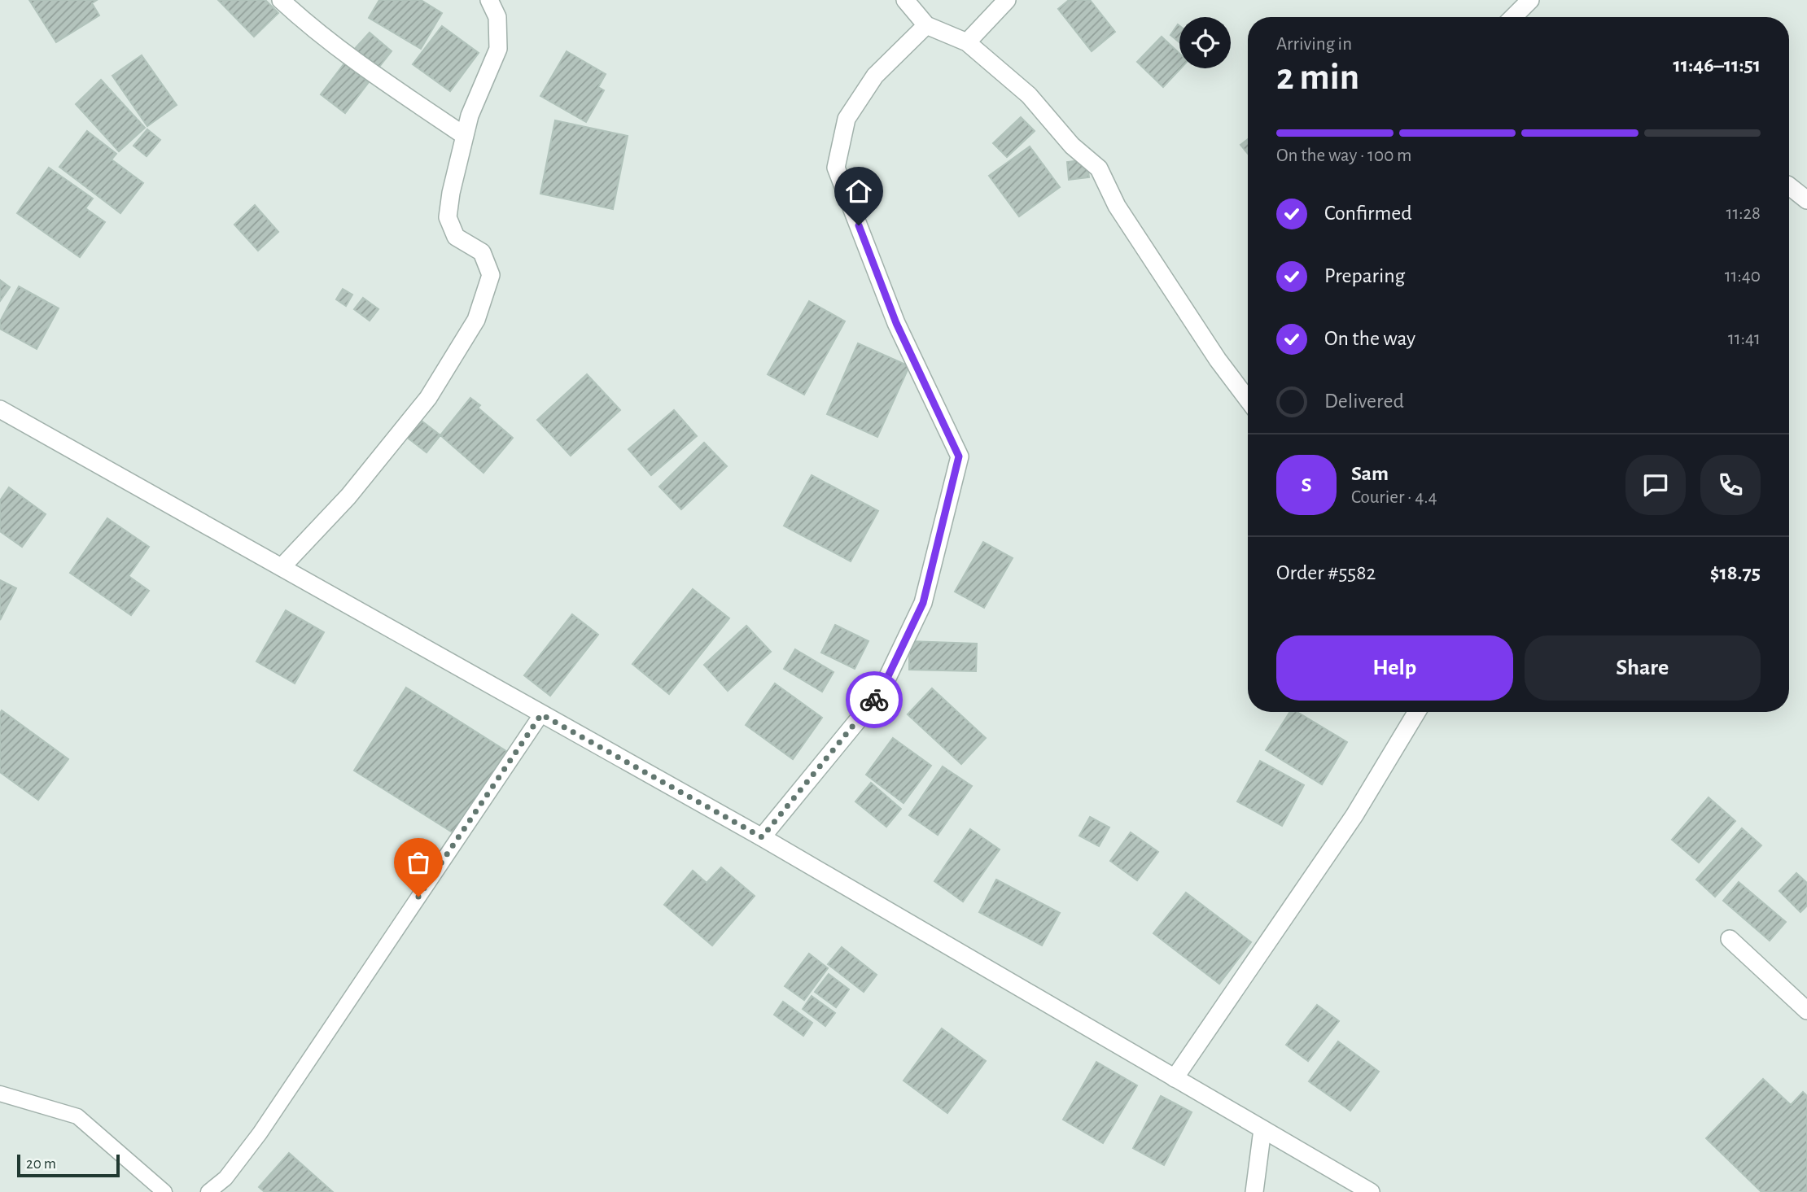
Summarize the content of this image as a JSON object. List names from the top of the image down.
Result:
{
  "scale_bar": "20 m",
  "page": {
    "heading": ["2 min", "Arriving in", "11:46–11:51"],
    "panel": [
      "Sam",
      "Courier · 4.4",
      "Order #5582",
      "$18.75"
    ],
    "bar": "On the way · 100 m",
    "list": [
      ["Confirmed", "11:28"],
      ["Preparing", "11:40"],
      ["On the way", "11:41"],
      "Delivered"
    ],
    "round": "S",
    "buttons": ["Help", "Share"],
    "scale": "20 m"
  }
}
